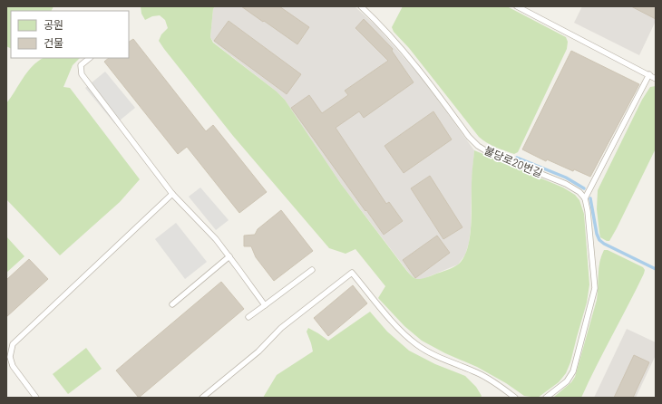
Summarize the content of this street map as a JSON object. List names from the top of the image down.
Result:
{
  "streets": {
    "lane": ["불당로20번길"]
  },
  "legend": ["공원", "건물"]
}
